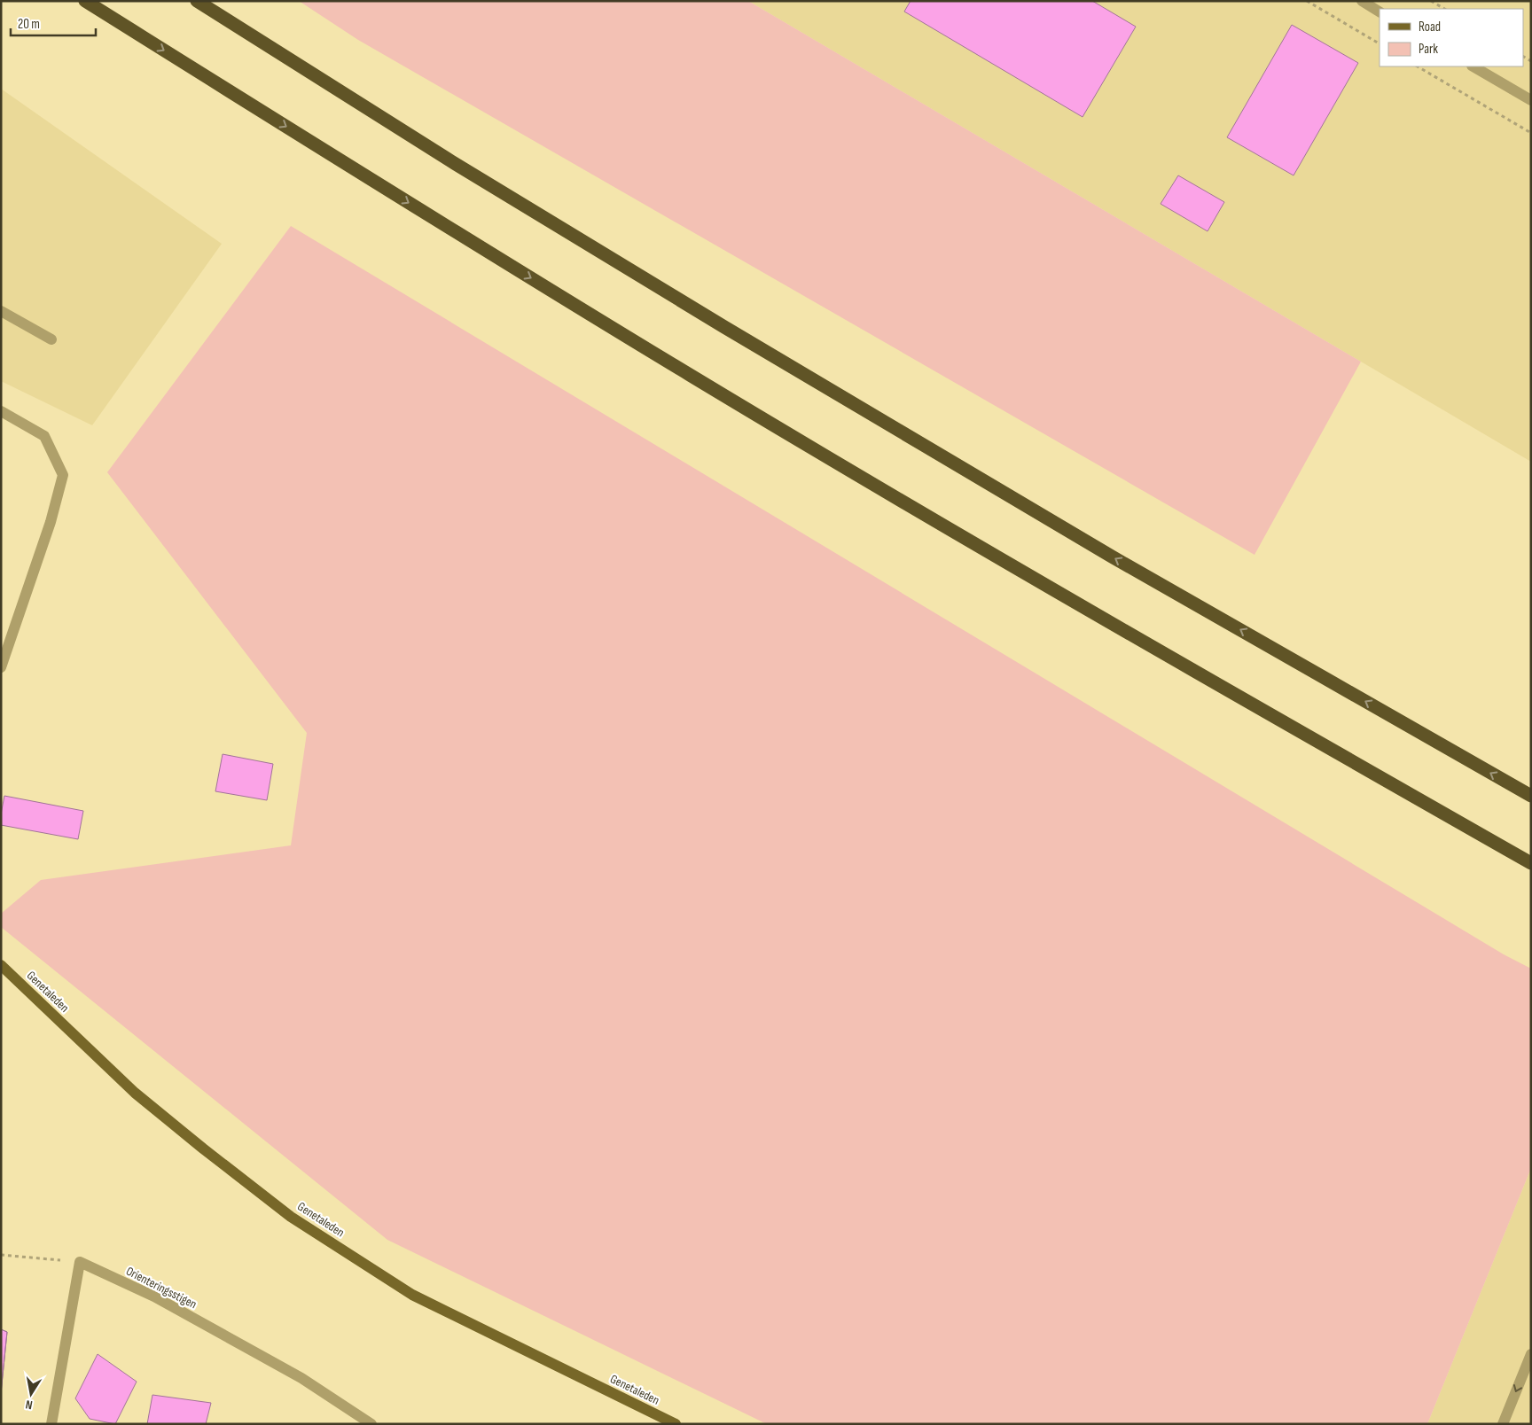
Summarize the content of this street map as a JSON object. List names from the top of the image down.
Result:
{
  "streets": {
    "main road": ["Genetaleden"],
    "street": ["Orienteringsstigen"]
  },
  "legend": ["Road", "Park"],
  "scale_bar": "20 m",
  "north": "bottom"
}
